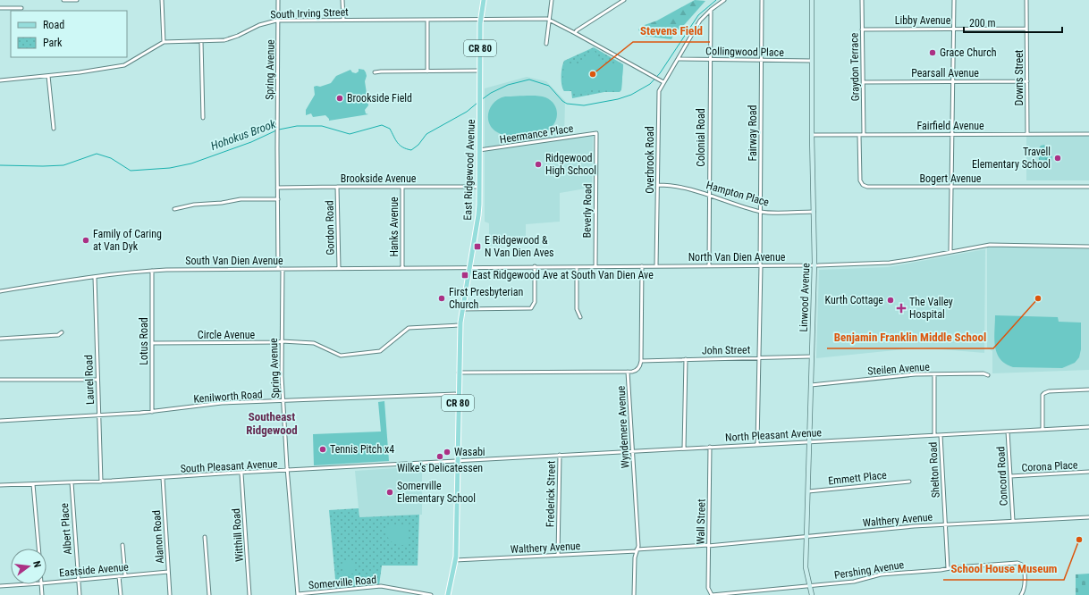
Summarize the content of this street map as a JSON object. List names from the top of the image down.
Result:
{
  "streets": {
    "main road": ["CR 80", "East Ridgewood Avenue", "Linwood Avenue"],
    "street": [
      "South Irving Street",
      "Libby Avenue",
      "Collingwood Place",
      "Graydon Terrace",
      "Spring Avenue",
      "Pearsall Avenue",
      "Downs Street",
      "Fairfield Avenue",
      "Fairway Road",
      "Heermance Place",
      "Colonial Road",
      "Overbrook Road",
      "Brookside Avenue",
      "Bogert Avenue",
      "Hampton Place",
      "Beverly Road",
      "Hanks Avenue",
      "Gordon Road",
      "North Van Dien Avenue",
      "South Van Dien Avenue",
      "Circle Avenue",
      "Lotus Road",
      "John Street",
      "Steilen Avenue",
      "Laurel Road",
      "Kenilworth Road",
      "Wyndemere Avenue",
      "North Pleasant Avenue",
      "South Pleasant Avenue",
      "Corona Place",
      "Shelton Road",
      "Concord Road",
      "Emmett Place",
      "Frederick Street",
      "Walthery Avenue",
      "Wall Street",
      "Albert Place",
      "Witthill Road",
      "Alanon Road",
      "Eastside Avenue",
      "Pershing Avenue",
      "Somerville Road"
    ]
  },
  "crossings": [
    ["South Irving Street", "Spring Avenue"],
    ["South Irving Street", "East Ridgewood Avenue"],
    ["Libby Avenue", "Graydon Terrace"],
    ["Libby Avenue", "Downs Street"],
    ["Collingwood Place", "Fairway Road"],
    ["Collingwood Place", "Colonial Road"],
    ["Collingwood Place", "Overbrook Road"],
    ["Collingwood Place", "Linwood Avenue"],
    ["Graydon Terrace", "Pearsall Avenue"],
    ["Graydon Terrace", "Fairfield Avenue"],
    ["Spring Avenue", "Brookside Avenue"],
    ["Spring Avenue", "South Van Dien Avenue"],
    ["Spring Avenue", "Circle Avenue"],
    ["Spring Avenue", "Kenilworth Road"],
    ["Spring Avenue", "South Pleasant Avenue"],
    ["Spring Avenue", "Somerville Road"],
    ["Pearsall Avenue", "Downs Street"],
    ["Downs Street", "Fairfield Avenue"],
    ["Fairfield Avenue", "Bogert Avenue"],
    ["Fairfield Avenue", "Linwood Avenue"],
    ["Fairway Road", "Hampton Place"],
    ["Fairway Road", "North Van Dien Avenue"],
    ["Fairway Road", "John Street"],
    ["Fairway Road", "North Pleasant Avenue"],
    ["Heermance Place", "East Ridgewood Avenue"],
    ["Heermance Place", "Beverly Road"],
    ["Colonial Road", "Overbrook Road"],
    ["Colonial Road", "Hampton Place"],
    ["Colonial Road", "North Van Dien Avenue"],
    ["Overbrook Road", "Hampton Place"],
    ["Overbrook Road", "North Van Dien Avenue"],
    ["East Ridgewood Avenue", "Brookside Avenue"],
    ["East Ridgewood Avenue", "North Van Dien Avenue"],
    ["East Ridgewood Avenue", "South Van Dien Avenue"],
    ["East Ridgewood Avenue", "Circle Avenue"],
    ["East Ridgewood Avenue", "Kenilworth Road"],
    ["East Ridgewood Avenue", "North Pleasant Avenue"],
    ["East Ridgewood Avenue", "South Pleasant Avenue"],
    ["East Ridgewood Avenue", "Walthery Avenue"],
    ["Brookside Avenue", "Hanks Avenue"],
    ["Brookside Avenue", "Gordon Road"],
    ["Hampton Place", "Linwood Avenue"],
    ["Beverly Road", "North Van Dien Avenue"],
    ["Hanks Avenue", "South Van Dien Avenue"],
    ["Gordon Road", "South Van Dien Avenue"],
    ["North Van Dien Avenue", "South Van Dien Avenue"],
    ["North Van Dien Avenue", "Linwood Avenue"],
    ["South Van Dien Avenue", "Lotus Road"],
    ["South Van Dien Avenue", "Laurel Road"],
    ["Linwood Avenue", "John Street"],
    ["Linwood Avenue", "Steilen Avenue"],
    ["Linwood Avenue", "North Pleasant Avenue"],
    ["Linwood Avenue", "Emmett Place"],
    ["Linwood Avenue", "Walthery Avenue"],
    ["Linwood Avenue", "Pershing Avenue"],
    ["Circle Avenue", "Lotus Road"],
    ["Lotus Road", "Kenilworth Road"],
    ["John Street", "Wyndemere Avenue"],
    ["Steilen Avenue", "Shelton Road"],
    ["Laurel Road", "Kenilworth Road"],
    ["Laurel Road", "South Pleasant Avenue"],
    ["Wyndemere Avenue", "North Pleasant Avenue"],
    ["Wyndemere Avenue", "Walthery Avenue"],
    ["North Pleasant Avenue", "South Pleasant Avenue"],
    ["North Pleasant Avenue", "Shelton Road"],
    ["North Pleasant Avenue", "Concord Road"],
    ["North Pleasant Avenue", "Frederick Street"],
    ["North Pleasant Avenue", "Wall Street"],
    ["South Pleasant Avenue", "Albert Place"],
    ["South Pleasant Avenue", "Witthill Road"],
    ["South Pleasant Avenue", "Alanon Road"],
    ["Corona Place", "Concord Road"],
    ["Shelton Road", "Walthery Avenue"],
    ["Shelton Road", "Pershing Avenue"],
    ["Concord Road", "Walthery Avenue"],
    ["Frederick Street", "Walthery Avenue"],
    ["Walthery Avenue", "Wall Street"],
    ["Wall Street", "Pershing Avenue"],
    ["Albert Place", "Eastside Avenue"],
    ["Alanon Road", "Eastside Avenue"]
  ],
  "districts": ["Southeast Ridgewood"],
  "water": ["Hohokus Brook"],
  "places": {
    "other": [
      "Grace Church",
      "Stevens Field",
      "Brookside Field",
      "Travell Elementary School",
      "Ridgewood High School",
      "Family of Caring at Van Dyk",
      "First Presbyterian Church",
      "Benjamin Franklin Middle School",
      "Kurth Cottage",
      "Tennis Pitch x4",
      "Wasabi",
      "Wilke's Delicatessen",
      "Somerville Elementary School",
      "School House Museum"
    ],
    "transit": ["E Ridgewood & N Van Dien Aves", "East Ridgewood Ave at South Van Dien Ave"],
    "health": ["The Valley Hospital"]
  },
  "legend": ["Road", "Park"],
  "scale_bar": "200 m",
  "north": "right"
}
